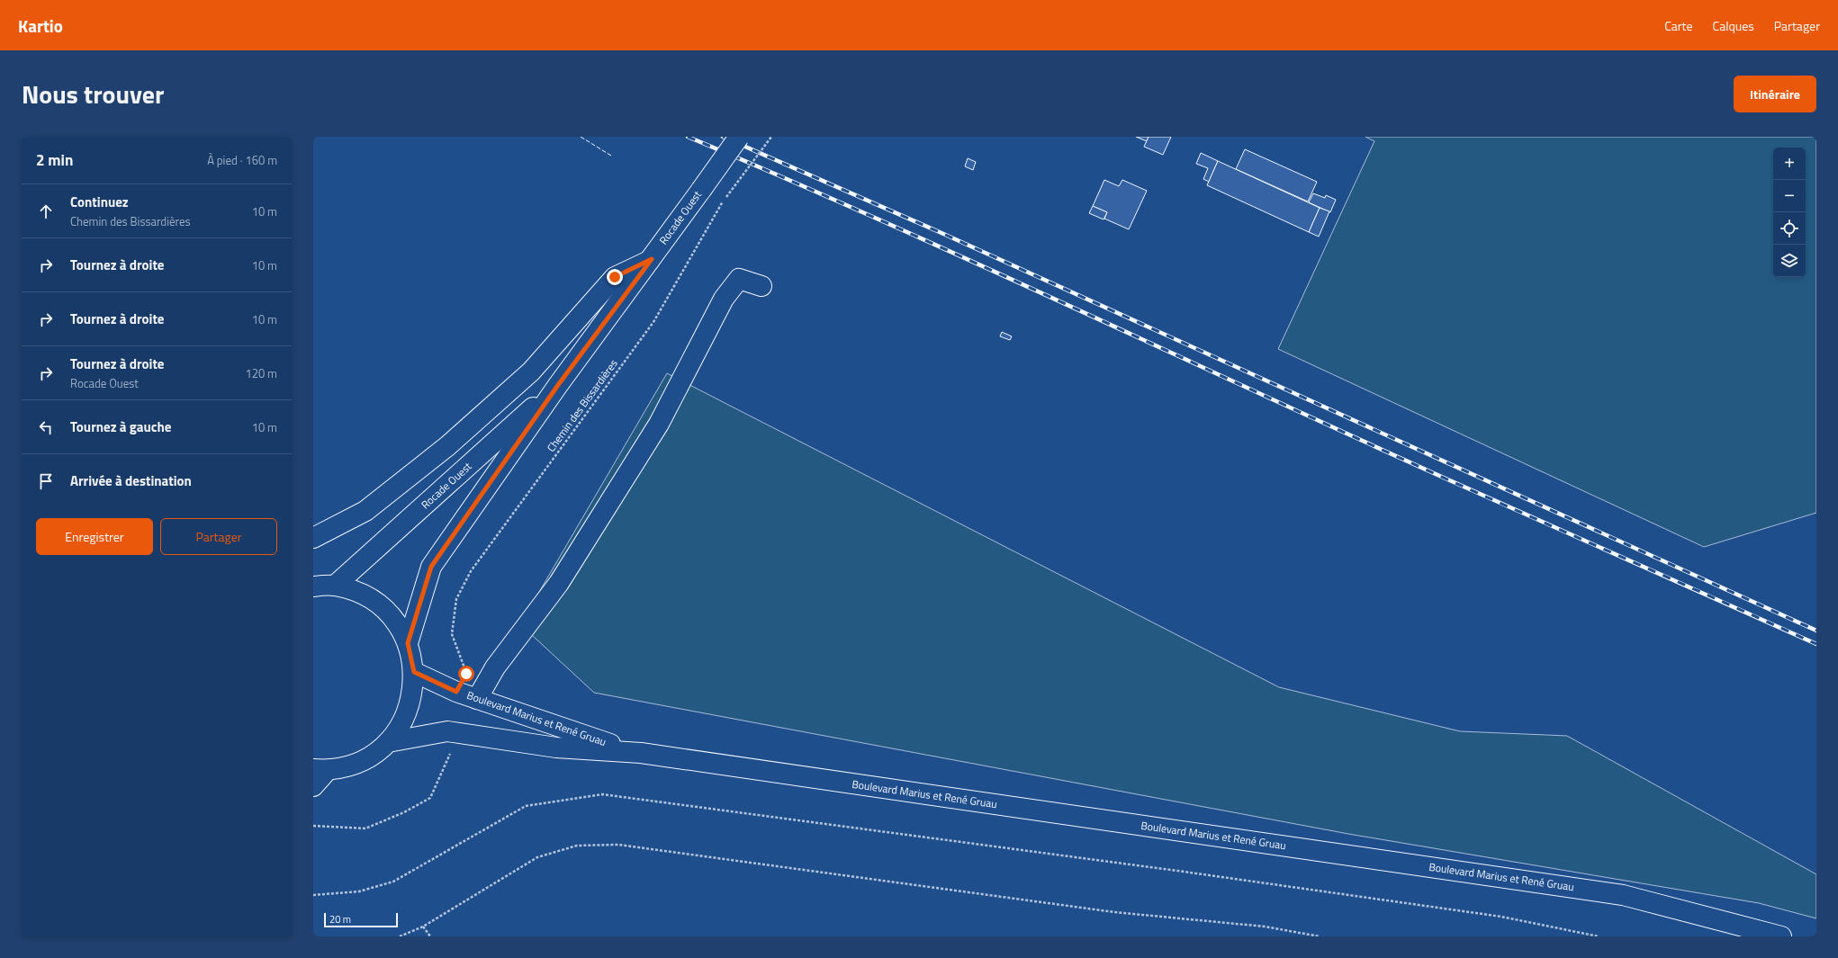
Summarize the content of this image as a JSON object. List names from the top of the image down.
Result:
{
  "streets": {
    "main road": ["Rocade Ouest", "Boulevard Marius et René Gruau"],
    "path": ["Chemin des Bissardières"]
  },
  "crossings": [
    ["Chemin des Bissardières", "Boulevard Marius et René Gruau"]
  ],
  "scale_bar": "20 m",
  "page": {
    "header": "Kartio",
    "nav": ["Carte", "Calques", "Partager"],
    "title": "Nous trouver",
    "buttons": [
      "Itinéraire",
      ["Enregistrer", "Partager"]
    ],
    "heading": ["2 min", "À pied · 160 m"],
    "map_buttons": ["+", "−"],
    "list": [
      ["Continuez", "Chemin des Bissardières", "10 m"],
      ["Tournez à droite", "10 m"],
      ["Tournez à droite", "10 m"],
      ["Tournez à droite", "Rocade Ouest", "120 m"],
      ["Tournez à gauche", "10 m"],
      "Arrivée à destination"
    ],
    "scale": "20 m"
  }
}
